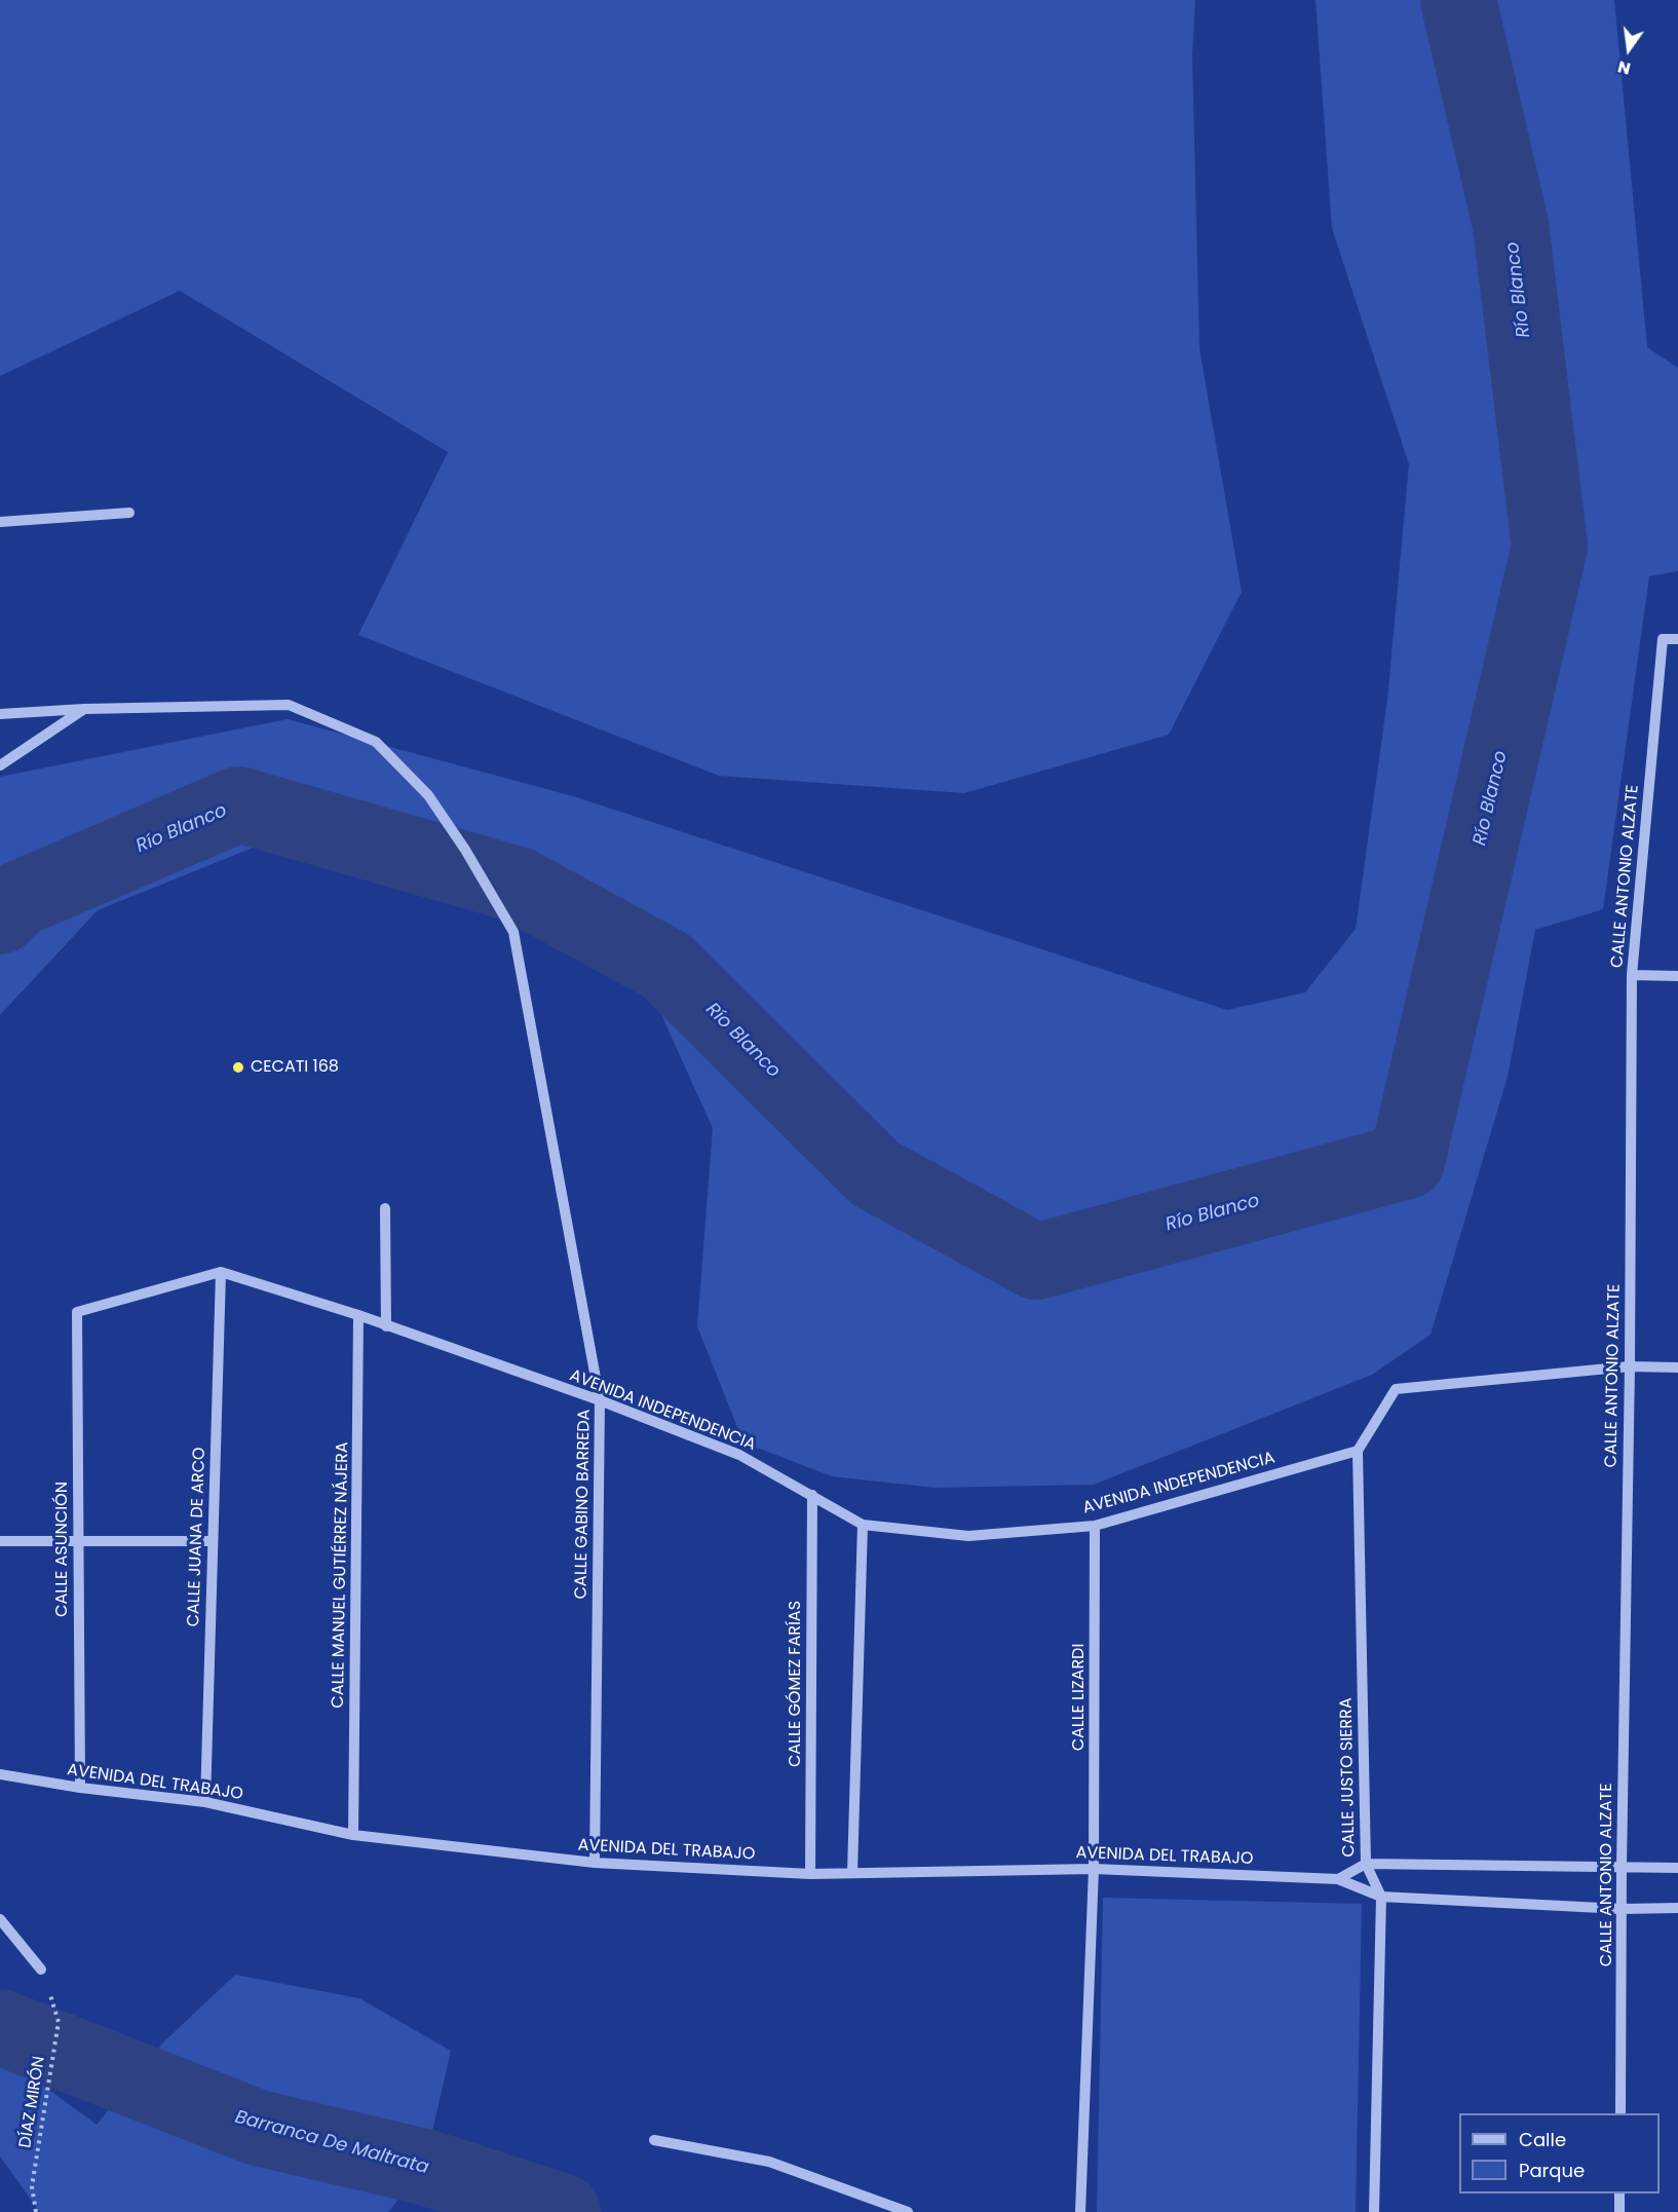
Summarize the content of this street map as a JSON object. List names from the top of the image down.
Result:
{
  "streets": {
    "street": [
      "CALLE ANTONIO ALZATE",
      "AVENIDA INDEPENDENCIA",
      "CALLE GABINO BARREDA",
      "CALLE JUANA DE ARCO",
      "CALLE ASUNCIÓN",
      "CALLE MANUEL GUTIÉRREZ NÁJERA",
      "CALLE GÓMEZ FARÍAS",
      "CALLE LIZARDI",
      "CALLE JUSTO SIERRA",
      "AVENIDA DEL TRABAJO"
    ],
    "path": ["DÍAZ MIRÓN"]
  },
  "crossings": [
    ["CALLE ANTONIO ALZATE", "AVENIDA DEL TRABAJO"],
    ["AVENIDA INDEPENDENCIA", "CALLE GABINO BARREDA"],
    ["AVENIDA INDEPENDENCIA", "CALLE JUANA DE ARCO"],
    ["AVENIDA INDEPENDENCIA", "CALLE ASUNCIÓN"],
    ["AVENIDA INDEPENDENCIA", "CALLE MANUEL GUTIÉRREZ NÁJERA"],
    ["AVENIDA INDEPENDENCIA", "CALLE GÓMEZ FARÍAS"],
    ["AVENIDA INDEPENDENCIA", "CALLE LIZARDI"],
    ["AVENIDA INDEPENDENCIA", "CALLE JUSTO SIERRA"],
    ["CALLE GABINO BARREDA", "AVENIDA DEL TRABAJO"],
    ["CALLE JUANA DE ARCO", "CALLE ASUNCIÓN"],
    ["CALLE JUANA DE ARCO", "AVENIDA DEL TRABAJO"],
    ["CALLE ASUNCIÓN", "AVENIDA DEL TRABAJO"],
    ["CALLE MANUEL GUTIÉRREZ NÁJERA", "AVENIDA DEL TRABAJO"],
    ["CALLE GÓMEZ FARÍAS", "AVENIDA DEL TRABAJO"],
    ["CALLE LIZARDI", "AVENIDA DEL TRABAJO"],
    ["CALLE JUSTO SIERRA", "AVENIDA DEL TRABAJO"]
  ],
  "water": ["Río Blanco", "Barranca De Maltrata"],
  "places": ["CECATI 168"],
  "legend": ["Calle", "Parque"],
  "north": "bottom"
}
